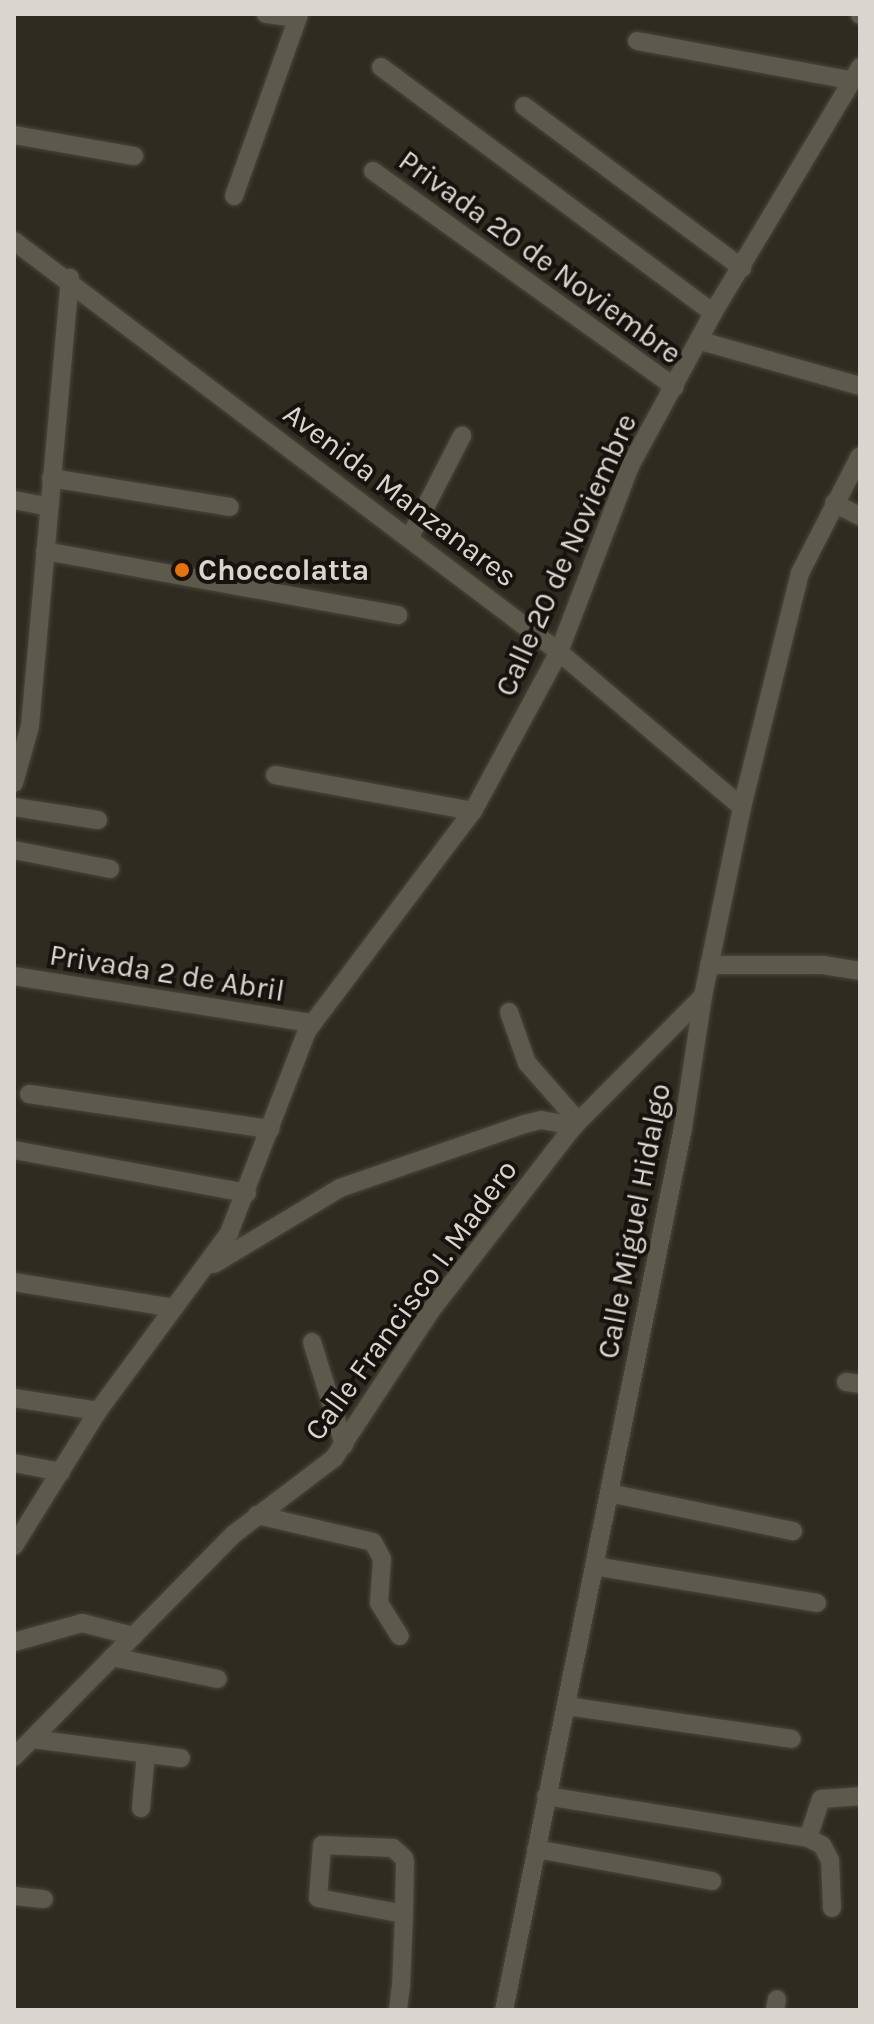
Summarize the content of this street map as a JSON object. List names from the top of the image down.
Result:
{
  "streets": {
    "street": [
      "Privada 20 de Noviembre",
      "Avenida Manzanares",
      "Calle 20 de Noviembre",
      "Privada 2 de Abril",
      "Calle Miguel Hidalgo",
      "Calle Francisco I. Madero"
    ]
  },
  "crossings": [
    ["Privada 20 de Noviembre", "Calle 20 de Noviembre"],
    ["Avenida Manzanares", "Calle 20 de Noviembre"],
    ["Avenida Manzanares", "Calle Miguel Hidalgo"],
    ["Calle 20 de Noviembre", "Privada 2 de Abril"],
    ["Calle Miguel Hidalgo", "Calle Francisco I. Madero"]
  ],
  "places": ["Choccolatta"]
}
